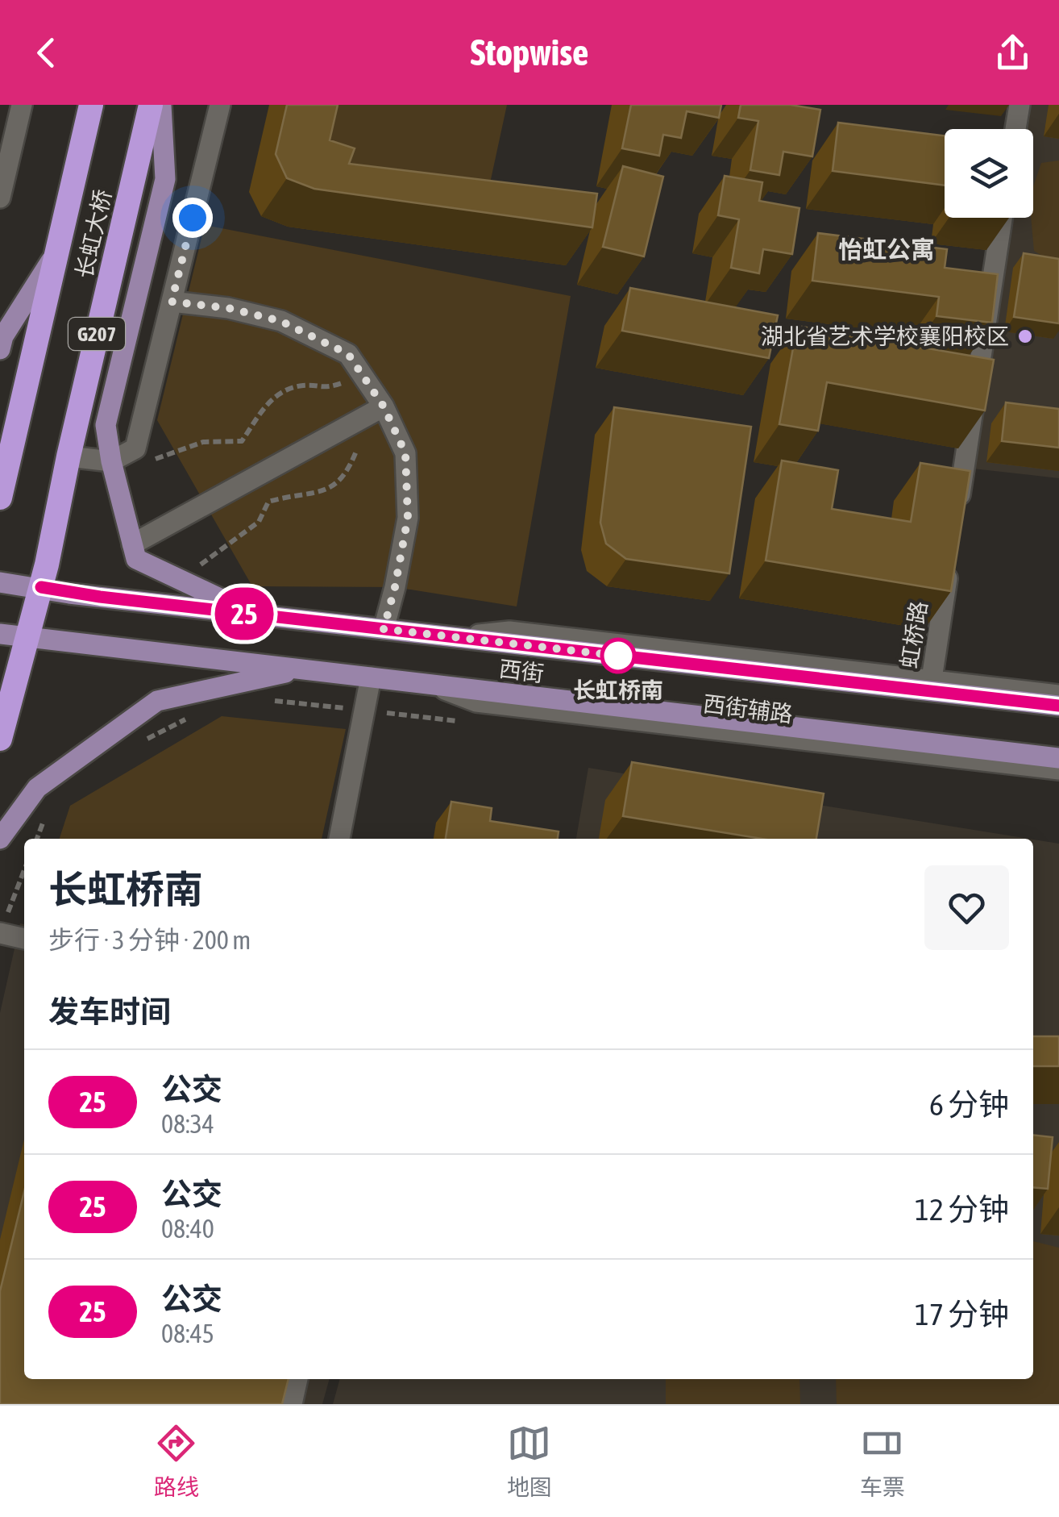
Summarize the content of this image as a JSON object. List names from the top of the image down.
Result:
{
  "streets": {
    "highway": ["长虹大桥", "G207"],
    "main road": ["西街"],
    "street": ["虹桥路", "西街辅路"]
  },
  "crossings": [
    ["长虹大桥", "G207"],
    ["长虹大桥", "西街"],
    ["G207", "西街"],
    ["虹桥路", "西街"],
    ["西街", "西街辅路"]
  ],
  "districts": ["怡虹公寓"],
  "places": ["湖北省艺术学校襄阳校区", "长虹桥南"],
  "lines": ["bus line 25"],
  "page": {
    "header": "Stopwise",
    "on_map": "25",
    "heading": [
      ["长虹桥南", "步行 · 3 分钟 · 200 m"],
      "发车时间"
    ],
    "list": [
      {
        "mark": "25",
        "name": "公交",
        "note": "08:34",
        "value": "6 分钟"
      },
      {
        "mark": "25",
        "name": "公交",
        "note": "08:40",
        "value": "12 分钟"
      },
      {
        "mark": "25",
        "name": "公交",
        "note": "08:45",
        "value": "17 分钟"
      }
    ],
    "tabs": ["路线", "地图", "车票"]
  }
}
